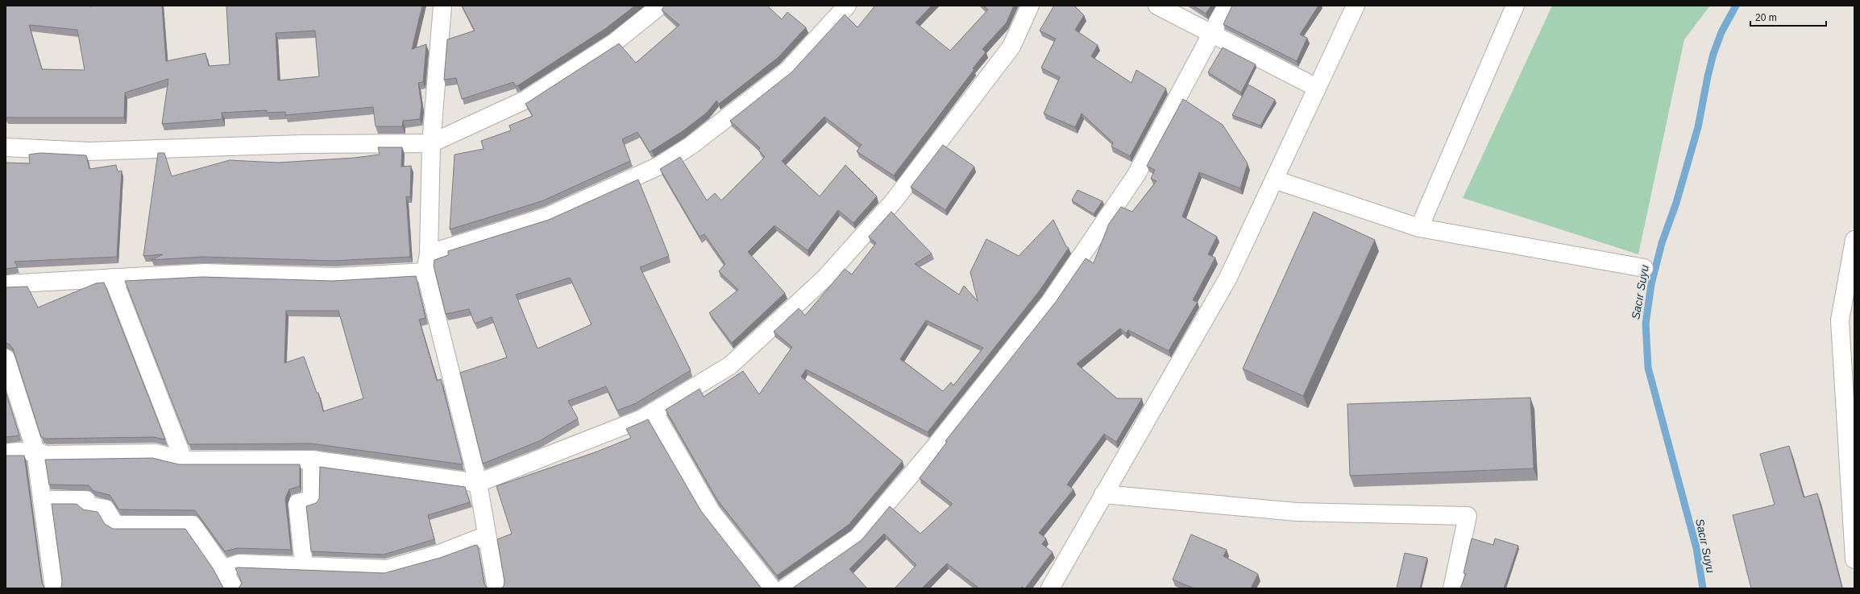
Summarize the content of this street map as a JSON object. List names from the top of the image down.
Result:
{
  "water": ["Sacır Suyu"],
  "scale_bar": "20 m"
}
